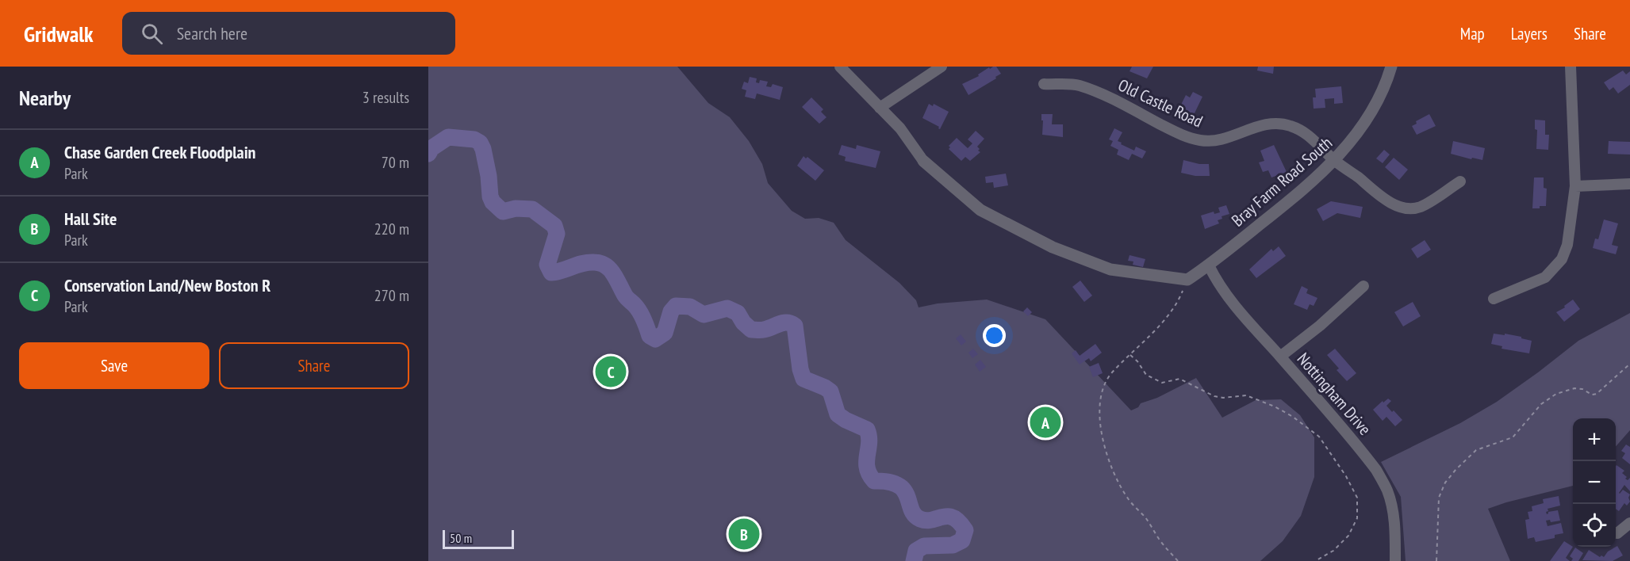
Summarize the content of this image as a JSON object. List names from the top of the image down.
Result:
{
  "streets": {
    "street": ["Old Castle Road", "Bray Farm Road South", "Nottingham Drive"]
  },
  "crossings": [
    ["Old Castle Road", "Bray Farm Road South"],
    ["Bray Farm Road South", "Nottingham Drive"]
  ],
  "scale_bar": "50 m",
  "page": {
    "header": "Gridwalk",
    "search": "Search here",
    "nav": ["Map", "Layers", "Share"],
    "heading": ["Nearby", "3 results"],
    "list": [
      {
        "mark": "A",
        "name": "Chase Garden Creek Floodplain",
        "note": "Park",
        "value": "70 m"
      },
      {
        "mark": "B",
        "name": "Hall Site",
        "note": "Park",
        "value": "220 m"
      },
      {
        "mark": "C",
        "name": "Conservation Land/New Boston R",
        "note": "Park",
        "value": "270 m"
      }
    ],
    "buttons": ["Save", "Share"],
    "pins": ["C", "A", "B"],
    "map_buttons": ["+", "−"],
    "scale": "50 m"
  }
}
